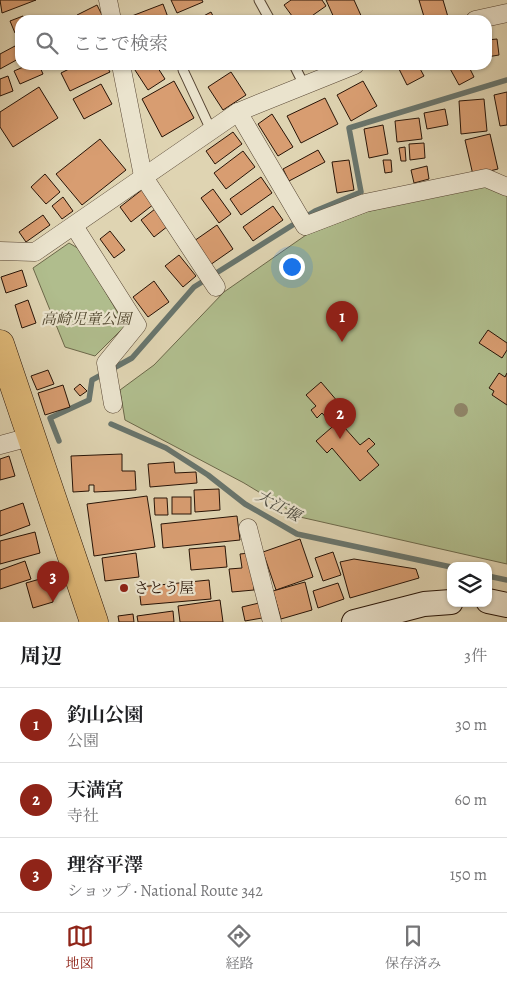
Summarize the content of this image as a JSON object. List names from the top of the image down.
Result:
{
  "water": ["大江堰"],
  "parks": ["高崎児童公園"],
  "places": ["さとう屋"],
  "page": {
    "search": "ここで検索",
    "pins": ["1", "2", "3"],
    "heading": ["周辺", "3件"],
    "list": [
      {
        "mark": "1",
        "name": "釣山公園",
        "note": "公園",
        "value": "30 m"
      },
      {
        "mark": "2",
        "name": "天満宮",
        "note": "寺社",
        "value": "60 m"
      },
      {
        "mark": "3",
        "name": "理容平澤",
        "note": "ショップ · National Route 342",
        "value": "150 m"
      }
    ],
    "nav": ["地図", "経路", "保存済み"]
  }
}
